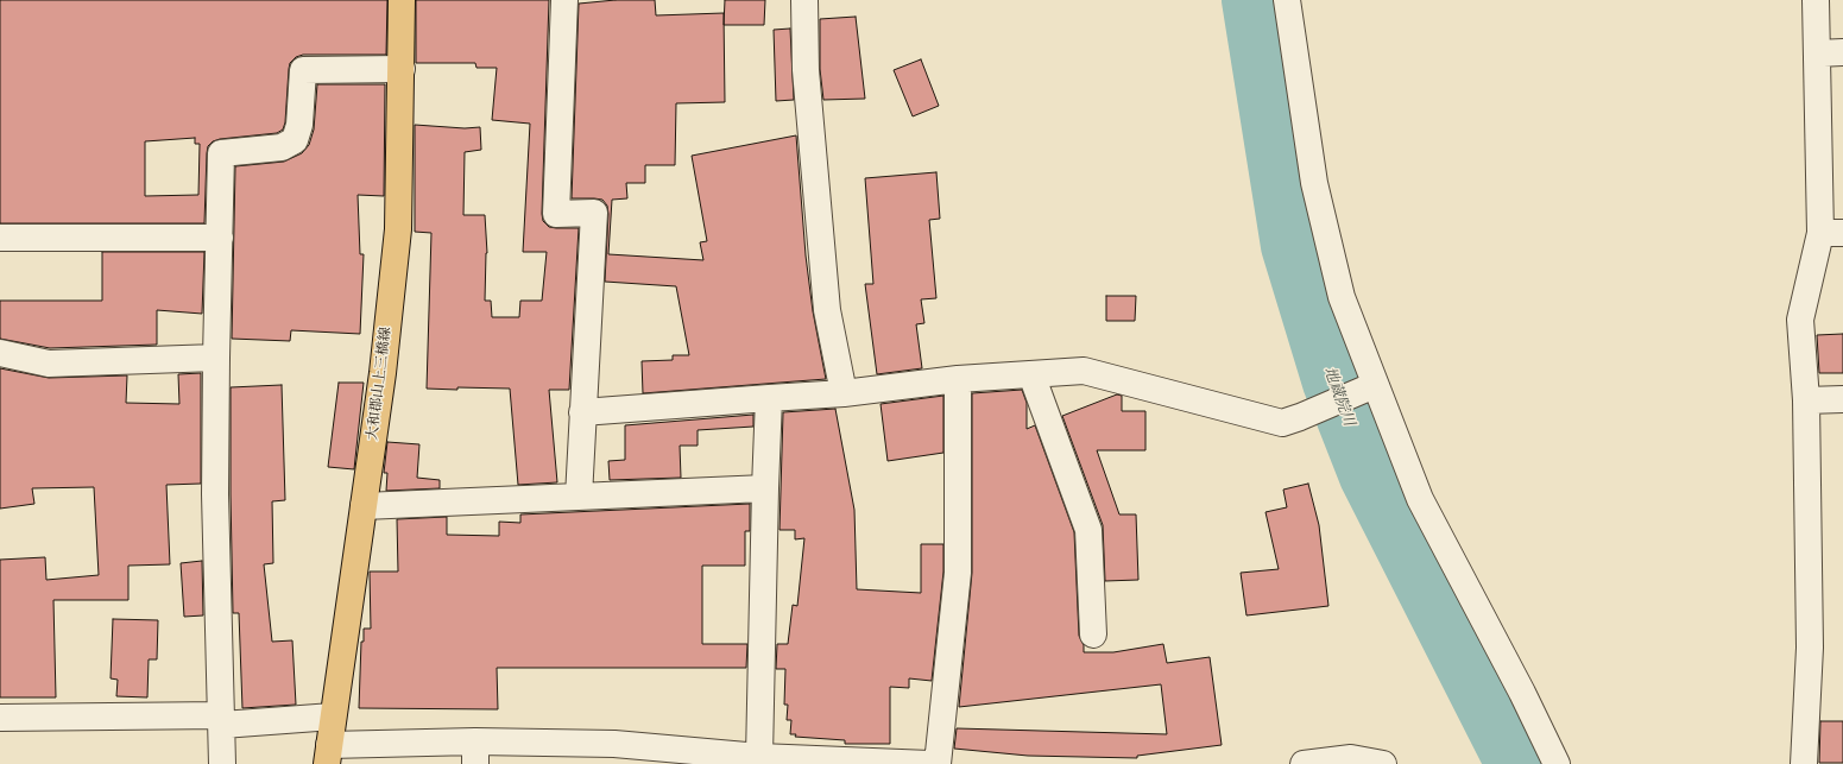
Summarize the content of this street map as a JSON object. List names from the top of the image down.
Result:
{
  "streets": {
    "main road": ["大和郡山上三橋線"]
  },
  "water": ["地蔵院川"]
}
